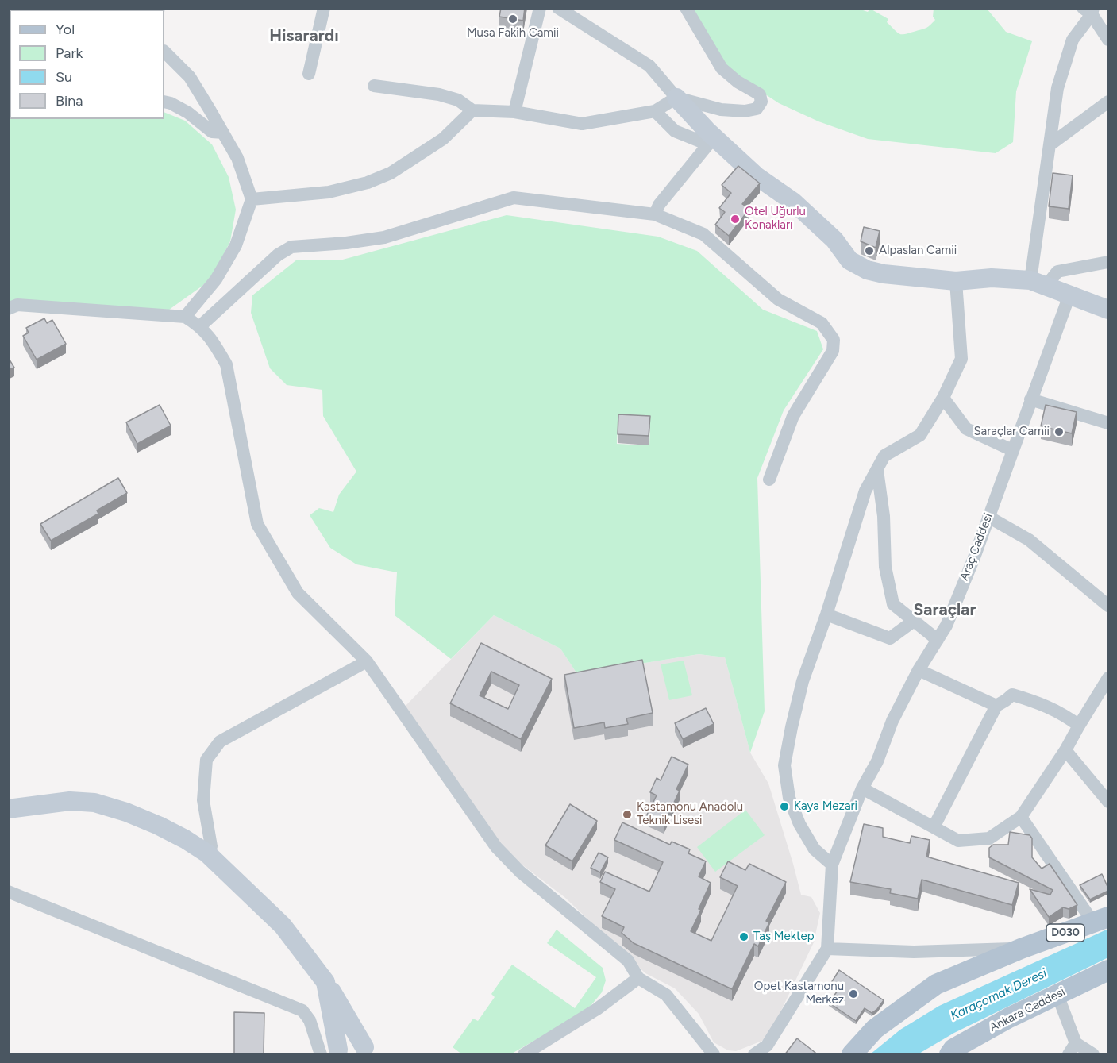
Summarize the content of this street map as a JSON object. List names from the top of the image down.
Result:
{
  "streets": {
    "main road": ["D030", "Ankara Caddesi"],
    "street": ["Araç Caddesi"]
  },
  "districts": ["Hisarardı", "Saraçlar"],
  "water": ["Karaçomak Deresi"],
  "places": [
    "Musa Fakih Camii",
    "Otel Uğurlu Konakları",
    "Alpaslan Camii",
    "Saraçlar Camii",
    "Kaya Mezari",
    "Kastamonu Anadolu Teknik Lisesi",
    "Taş Mektep",
    "Opet Kastamonu Merkez"
  ],
  "legend": [
    "Yol",
    "Park",
    "Su",
    "Bina"
  ]
}
